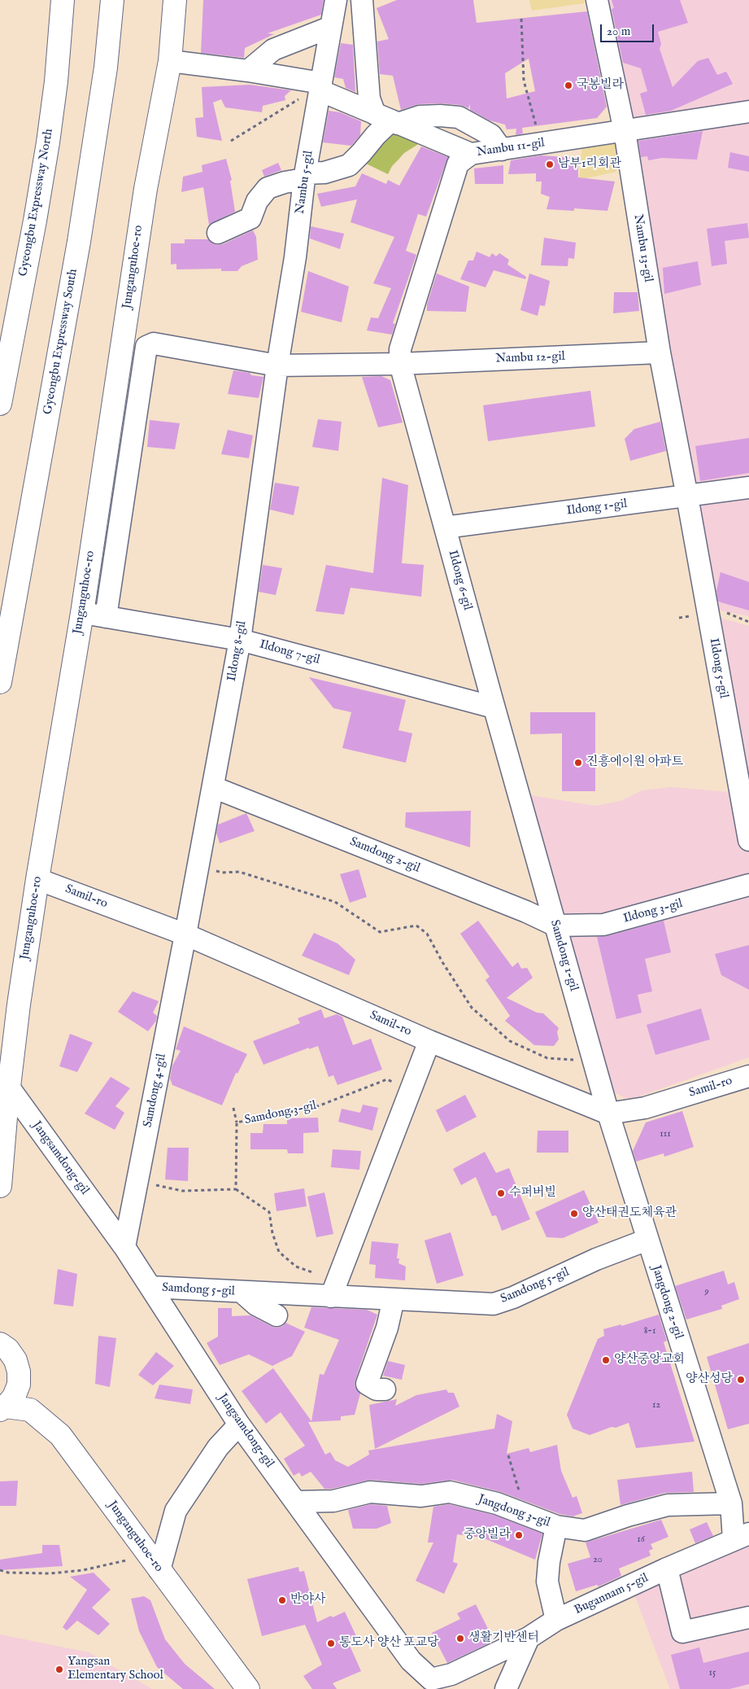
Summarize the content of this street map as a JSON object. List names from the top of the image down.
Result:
{
  "streets": {
    "main road": ["Gyeongbu Expressway North", "Junganguhoe-ro", "Gyeongbu Expressway South"],
    "street": [
      "Nambu 11-gil",
      "Nambu 5-gil",
      "Nambu 13-gil",
      "Nambu 12-gil",
      "Ildong 1-gil",
      "Ildong 6-gil",
      "Ildong 8-gil",
      "Ildong 7-gil",
      "Ildong 5-gil",
      "Samdong 2-gil",
      "Samil-ro",
      "Ildong 3-gil",
      "Samdong 1-gil",
      "Samdong 4-gil",
      "Jangsamdong-gil",
      "Samdong 5-gil",
      "Jangdong 2-gil",
      "Jangdong 3-gil",
      "Bugannam 5-gil"
    ],
    "path": ["Samdong 3-gil"]
  },
  "crossings": [
    ["Nambu 11-gil", "Nambu 13-gil"],
    ["Nambu 11-gil", "Nambu 12-gil"],
    ["Nambu 11-gil", "Ildong 6-gil"],
    ["Nambu 5-gil", "Nambu 12-gil"],
    ["Nambu 5-gil", "Ildong 8-gil"],
    ["Nambu 13-gil", "Nambu 12-gil"],
    ["Nambu 13-gil", "Ildong 1-gil"],
    ["Nambu 13-gil", "Ildong 5-gil"],
    ["Junganguhoe-ro", "Ildong 7-gil"],
    ["Junganguhoe-ro", "Samil-ro"],
    ["Junganguhoe-ro", "Jangsamdong-gil"],
    ["Nambu 12-gil", "Ildong 6-gil"],
    ["Nambu 12-gil", "Ildong 8-gil"],
    ["Nambu 12-gil", "Ildong 7-gil"],
    ["Ildong 1-gil", "Ildong 6-gil"],
    ["Ildong 1-gil", "Ildong 5-gil"],
    ["Ildong 6-gil", "Ildong 7-gil"],
    ["Ildong 6-gil", "Samdong 1-gil"],
    ["Ildong 8-gil", "Ildong 7-gil"],
    ["Ildong 8-gil", "Samdong 2-gil"],
    ["Ildong 8-gil", "Samil-ro"],
    ["Ildong 8-gil", "Samdong 4-gil"],
    ["Samdong 2-gil", "Ildong 3-gil"],
    ["Samdong 2-gil", "Samdong 1-gil"],
    ["Samil-ro", "Samdong 1-gil"],
    ["Samil-ro", "Samdong 4-gil"],
    ["Samil-ro", "Jangdong 2-gil"],
    ["Ildong 3-gil", "Samdong 1-gil"],
    ["Samdong 1-gil", "Jangdong 2-gil"],
    ["Samdong 4-gil", "Jangsamdong-gil"],
    ["Jangsamdong-gil", "Samdong 5-gil"],
    ["Jangsamdong-gil", "Jangdong 3-gil"],
    ["Jangsamdong-gil", "Bugannam 5-gil"],
    ["Samdong 5-gil", "Jangdong 2-gil"],
    ["Jangdong 2-gil", "Jangdong 3-gil"],
    ["Jangdong 2-gil", "Bugannam 5-gil"]
  ],
  "places": [
    "국봉빌라",
    "남부1리회관",
    "진흥에이원 아파트",
    "수퍼버빌",
    "양산태권도체육관",
    "양산중앙교회",
    "양산성당",
    "중앙빌라",
    "반야사",
    "생활기반센터",
    "통도사 양산 포교당",
    "Yangsan Elementary School"
  ],
  "house_numbers": [
    "111",
    "9",
    "8-1",
    "12",
    "16",
    "20",
    "15"
  ],
  "scale_bar": "20 m"
}
